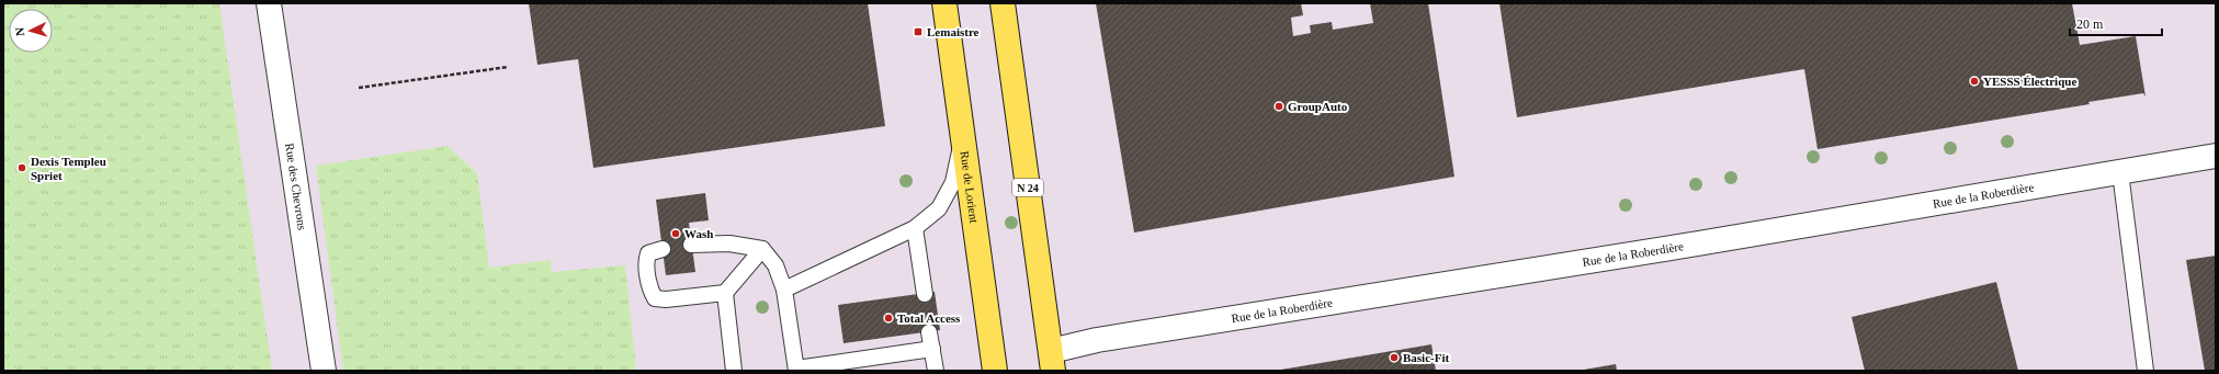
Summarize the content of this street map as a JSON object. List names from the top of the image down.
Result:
{
  "streets": {
    "main road": ["Rue de Lorient", "N 24"],
    "street": ["Rue des Chevrons", "Rue de la Roberdière"]
  },
  "crossings": [
    ["N 24", "Rue de la Roberdière"]
  ],
  "places": {
    "transit": ["Lemaistre"],
    "other": [
      "YESSS Électrique",
      "GroupAuto",
      "Dexis Templeu Spriet",
      "Wash",
      "Total Access",
      "Basic-Fit"
    ]
  },
  "scale_bar": "20 m",
  "north": "left"
}
